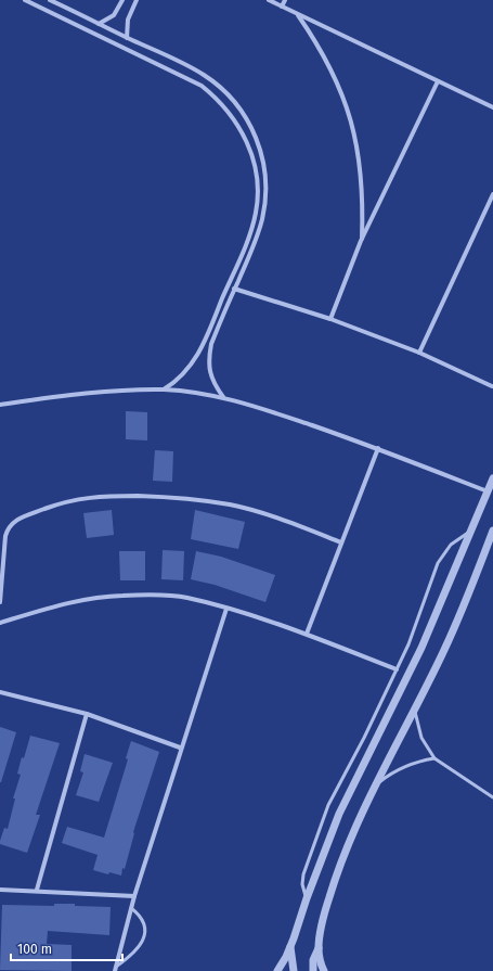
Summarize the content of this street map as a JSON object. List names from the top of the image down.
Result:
{
  "scale_bar": "100 m"
}
